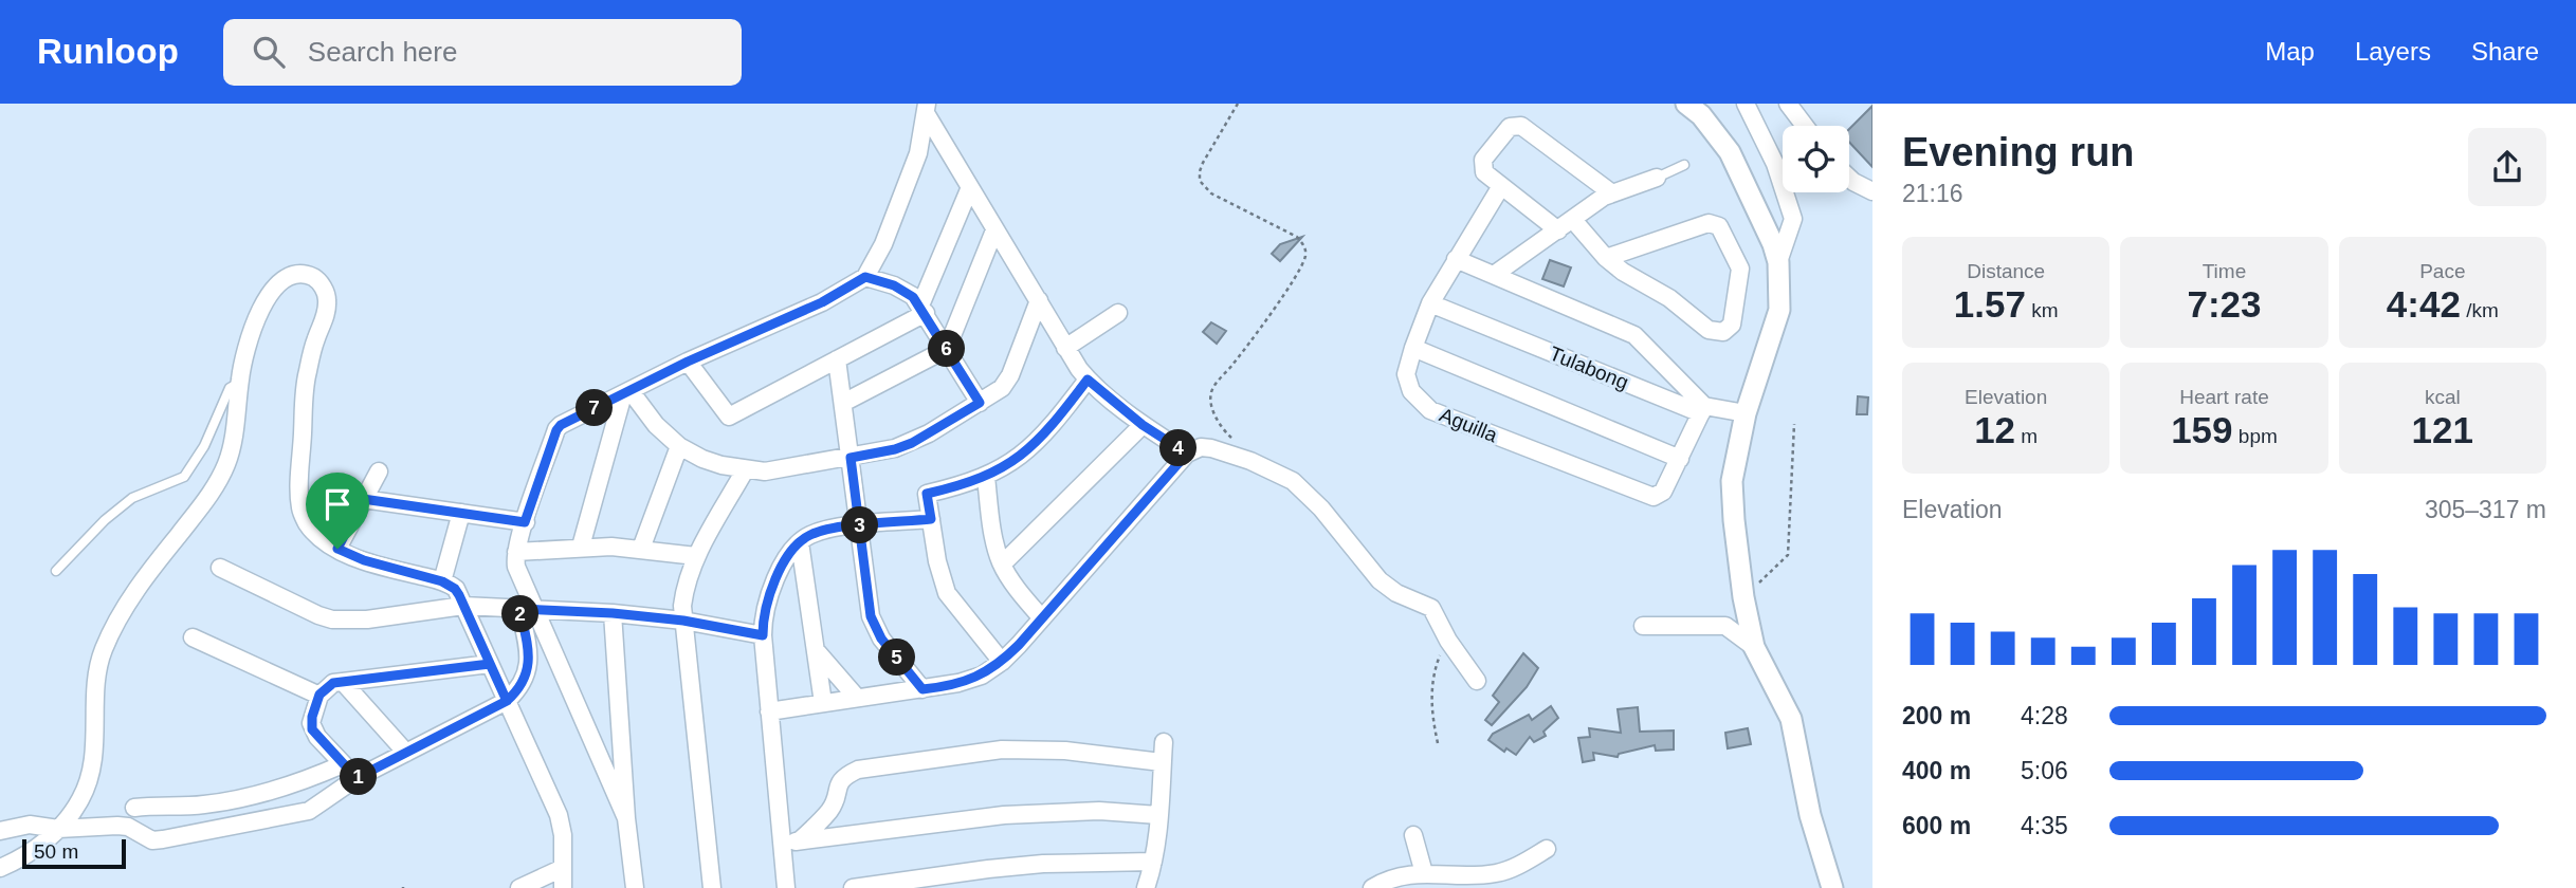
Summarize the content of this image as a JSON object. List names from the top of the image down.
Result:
{
  "streets": {
    "street": ["Tulabong", "Aguilla"]
  },
  "crossings": [
    ["Tulabong", "Aguilla"]
  ],
  "scale_bar": "50 m",
  "page": {
    "header": "Runloop",
    "search": "Search here",
    "nav": ["Map", "Layers", "Share"],
    "heading": ["Evening run", "21:16"],
    "stats": [
      ["Distance", "1.57 km"],
      ["Time", "7:23"],
      ["Pace", "4:42 /km"],
      ["Elevation", "12 m"],
      ["Heart rate", "159 bpm"],
      ["kcal", "121"]
    ],
    "pins": [
      "6",
      "7",
      "4",
      "3",
      "2",
      "5",
      "1"
    ],
    "chart": ["Elevation", "305–317 m"],
    "list": [
      {
        "name": "200 m",
        "note": "4:28"
      },
      {
        "name": "400 m",
        "note": "5:06"
      },
      {
        "name": "600 m",
        "note": "4:35"
      }
    ],
    "scale": "50 m"
  }
}
